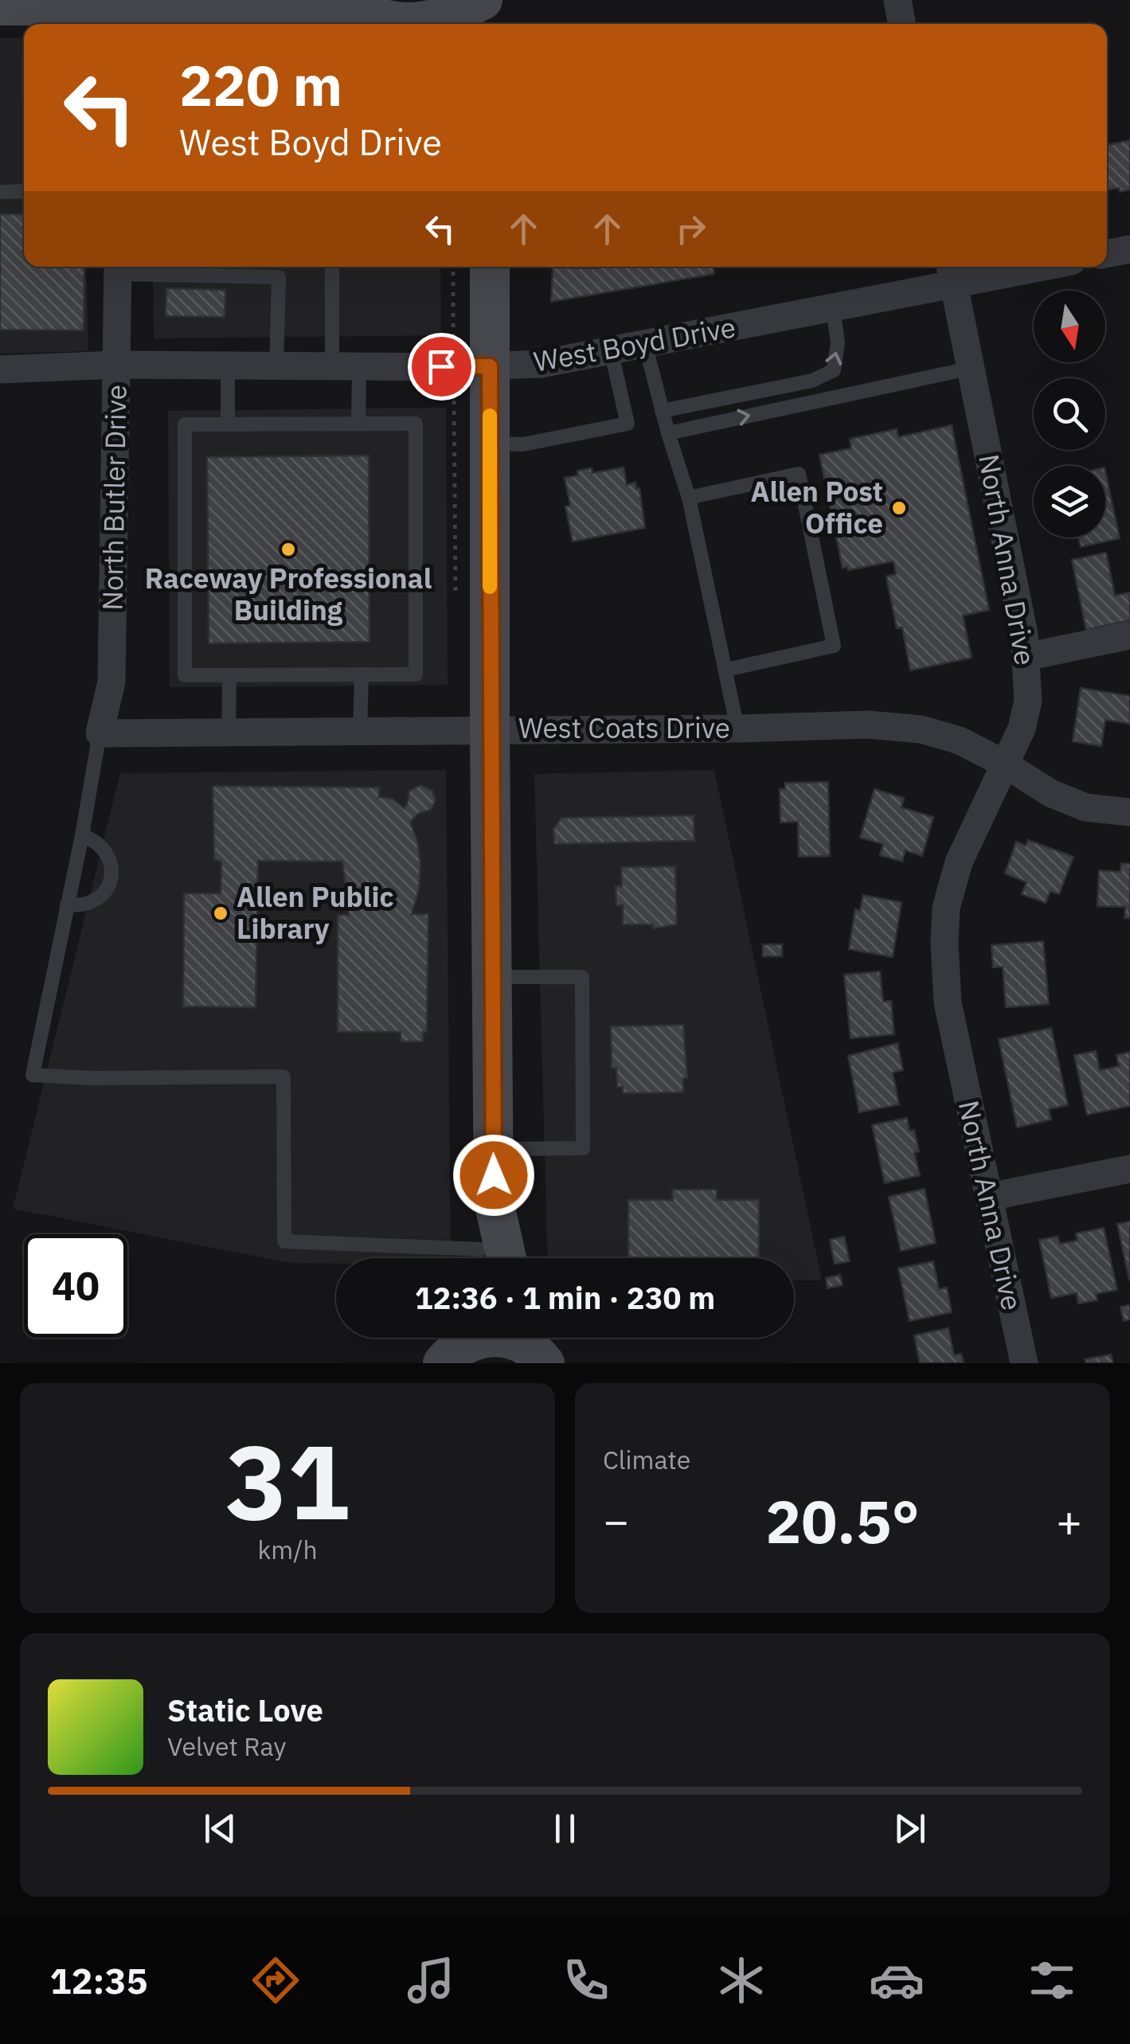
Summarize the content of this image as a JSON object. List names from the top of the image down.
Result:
{
  "streets": {
    "street": [
      "West Boyd Drive",
      "North Butler Drive",
      "North Anna Drive",
      "West Coats Drive"
    ]
  },
  "crossings": [
    ["West Boyd Drive", "North Butler Drive"],
    ["West Boyd Drive", "North Anna Drive"],
    ["North Butler Drive", "West Coats Drive"],
    ["North Anna Drive", "West Coats Drive"]
  ],
  "places": ["Allen Post Office", "Raceway Professional Building", "Allen Public Library"],
  "north": "bottom",
  "page": {
    "turn": ["220 m", "West Boyd Drive"],
    "limit": "40",
    "trip": "12:36 · 1 min · 230 m",
    "tile": [
      ["31", "km/h"],
      "Climate"
    ],
    "heat": ["−", "20.5°", "+"],
    "song": ["Static Love", "Velvet Ray"],
    "tabs": "12:35"
  }
}
